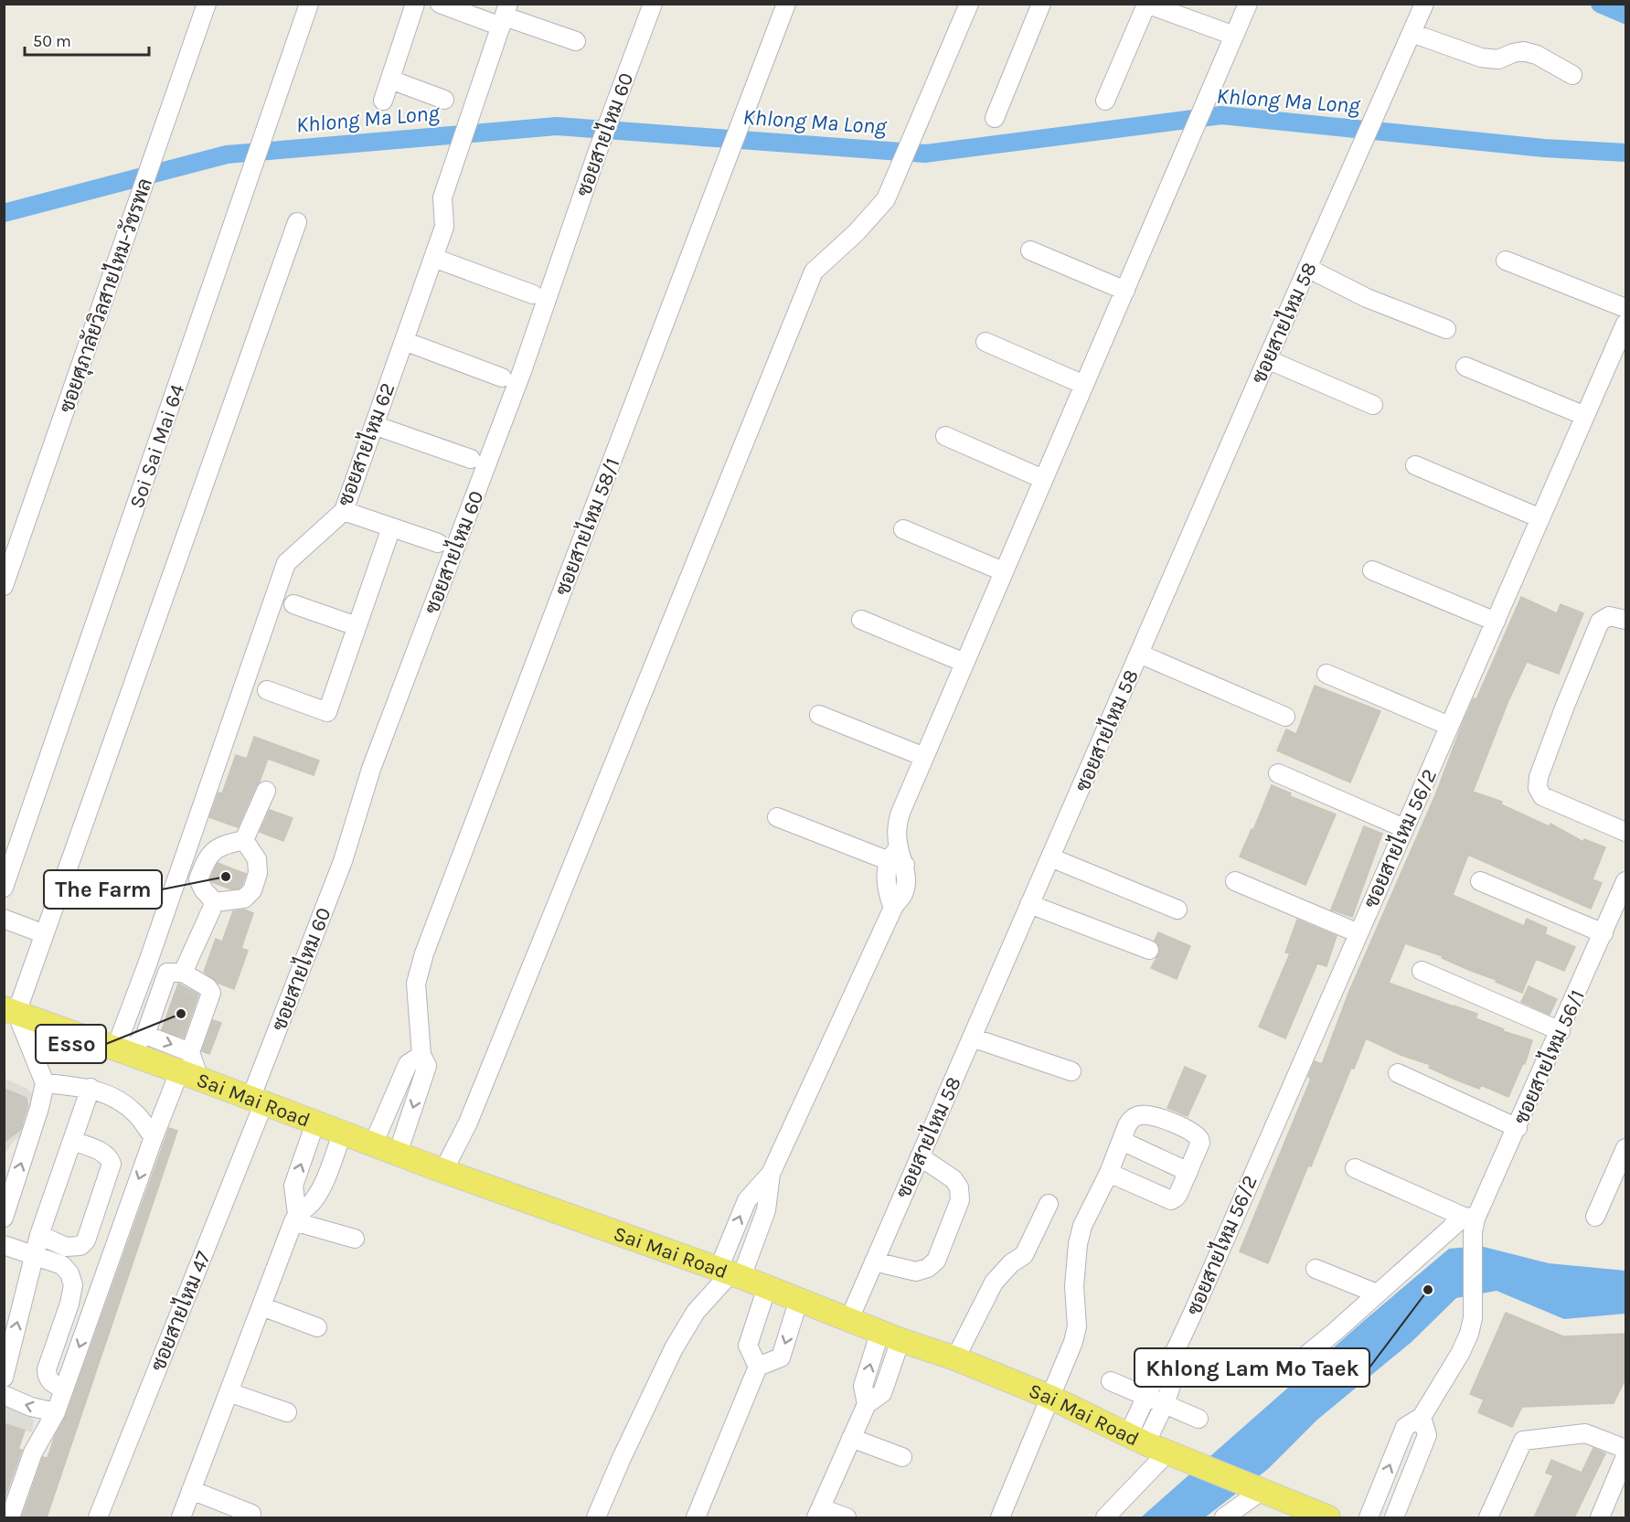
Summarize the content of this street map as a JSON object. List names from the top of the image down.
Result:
{
  "streets": {
    "main road": ["Sai Mai Road"],
    "street": [
      "ซอยสายไหม 60",
      "ซอยศุภาลัยวิลสายไหม-วัชรพล",
      "ซอยสายไหม 58",
      "ซอยสายไหม 62",
      "Soi Sai Mai 64",
      "ซอยสายไหม 58/1",
      "ซอยสายไหม 56/2",
      "ซอยสายไหม 56/1",
      "ซอยสายไหม 47"
    ]
  },
  "crossings": [
    ["ซอยสายไหม 60", "Sai Mai Road"],
    ["ซอยสายไหม 60", "ซอยสายไหม 47"],
    ["ซอยสายไหม 58", "Sai Mai Road"],
    ["ซอยสายไหม 62", "Sai Mai Road"],
    ["ซอยสายไหม 58/1", "Sai Mai Road"],
    ["ซอยสายไหม 56/2", "Sai Mai Road"],
    ["Sai Mai Road", "ซอยสายไหม 47"]
  ],
  "water": ["Khlong Ma Long"],
  "places": ["The Farm", "Esso", "Khlong Lam Mo Taek"],
  "scale_bar": "50 m"
}
